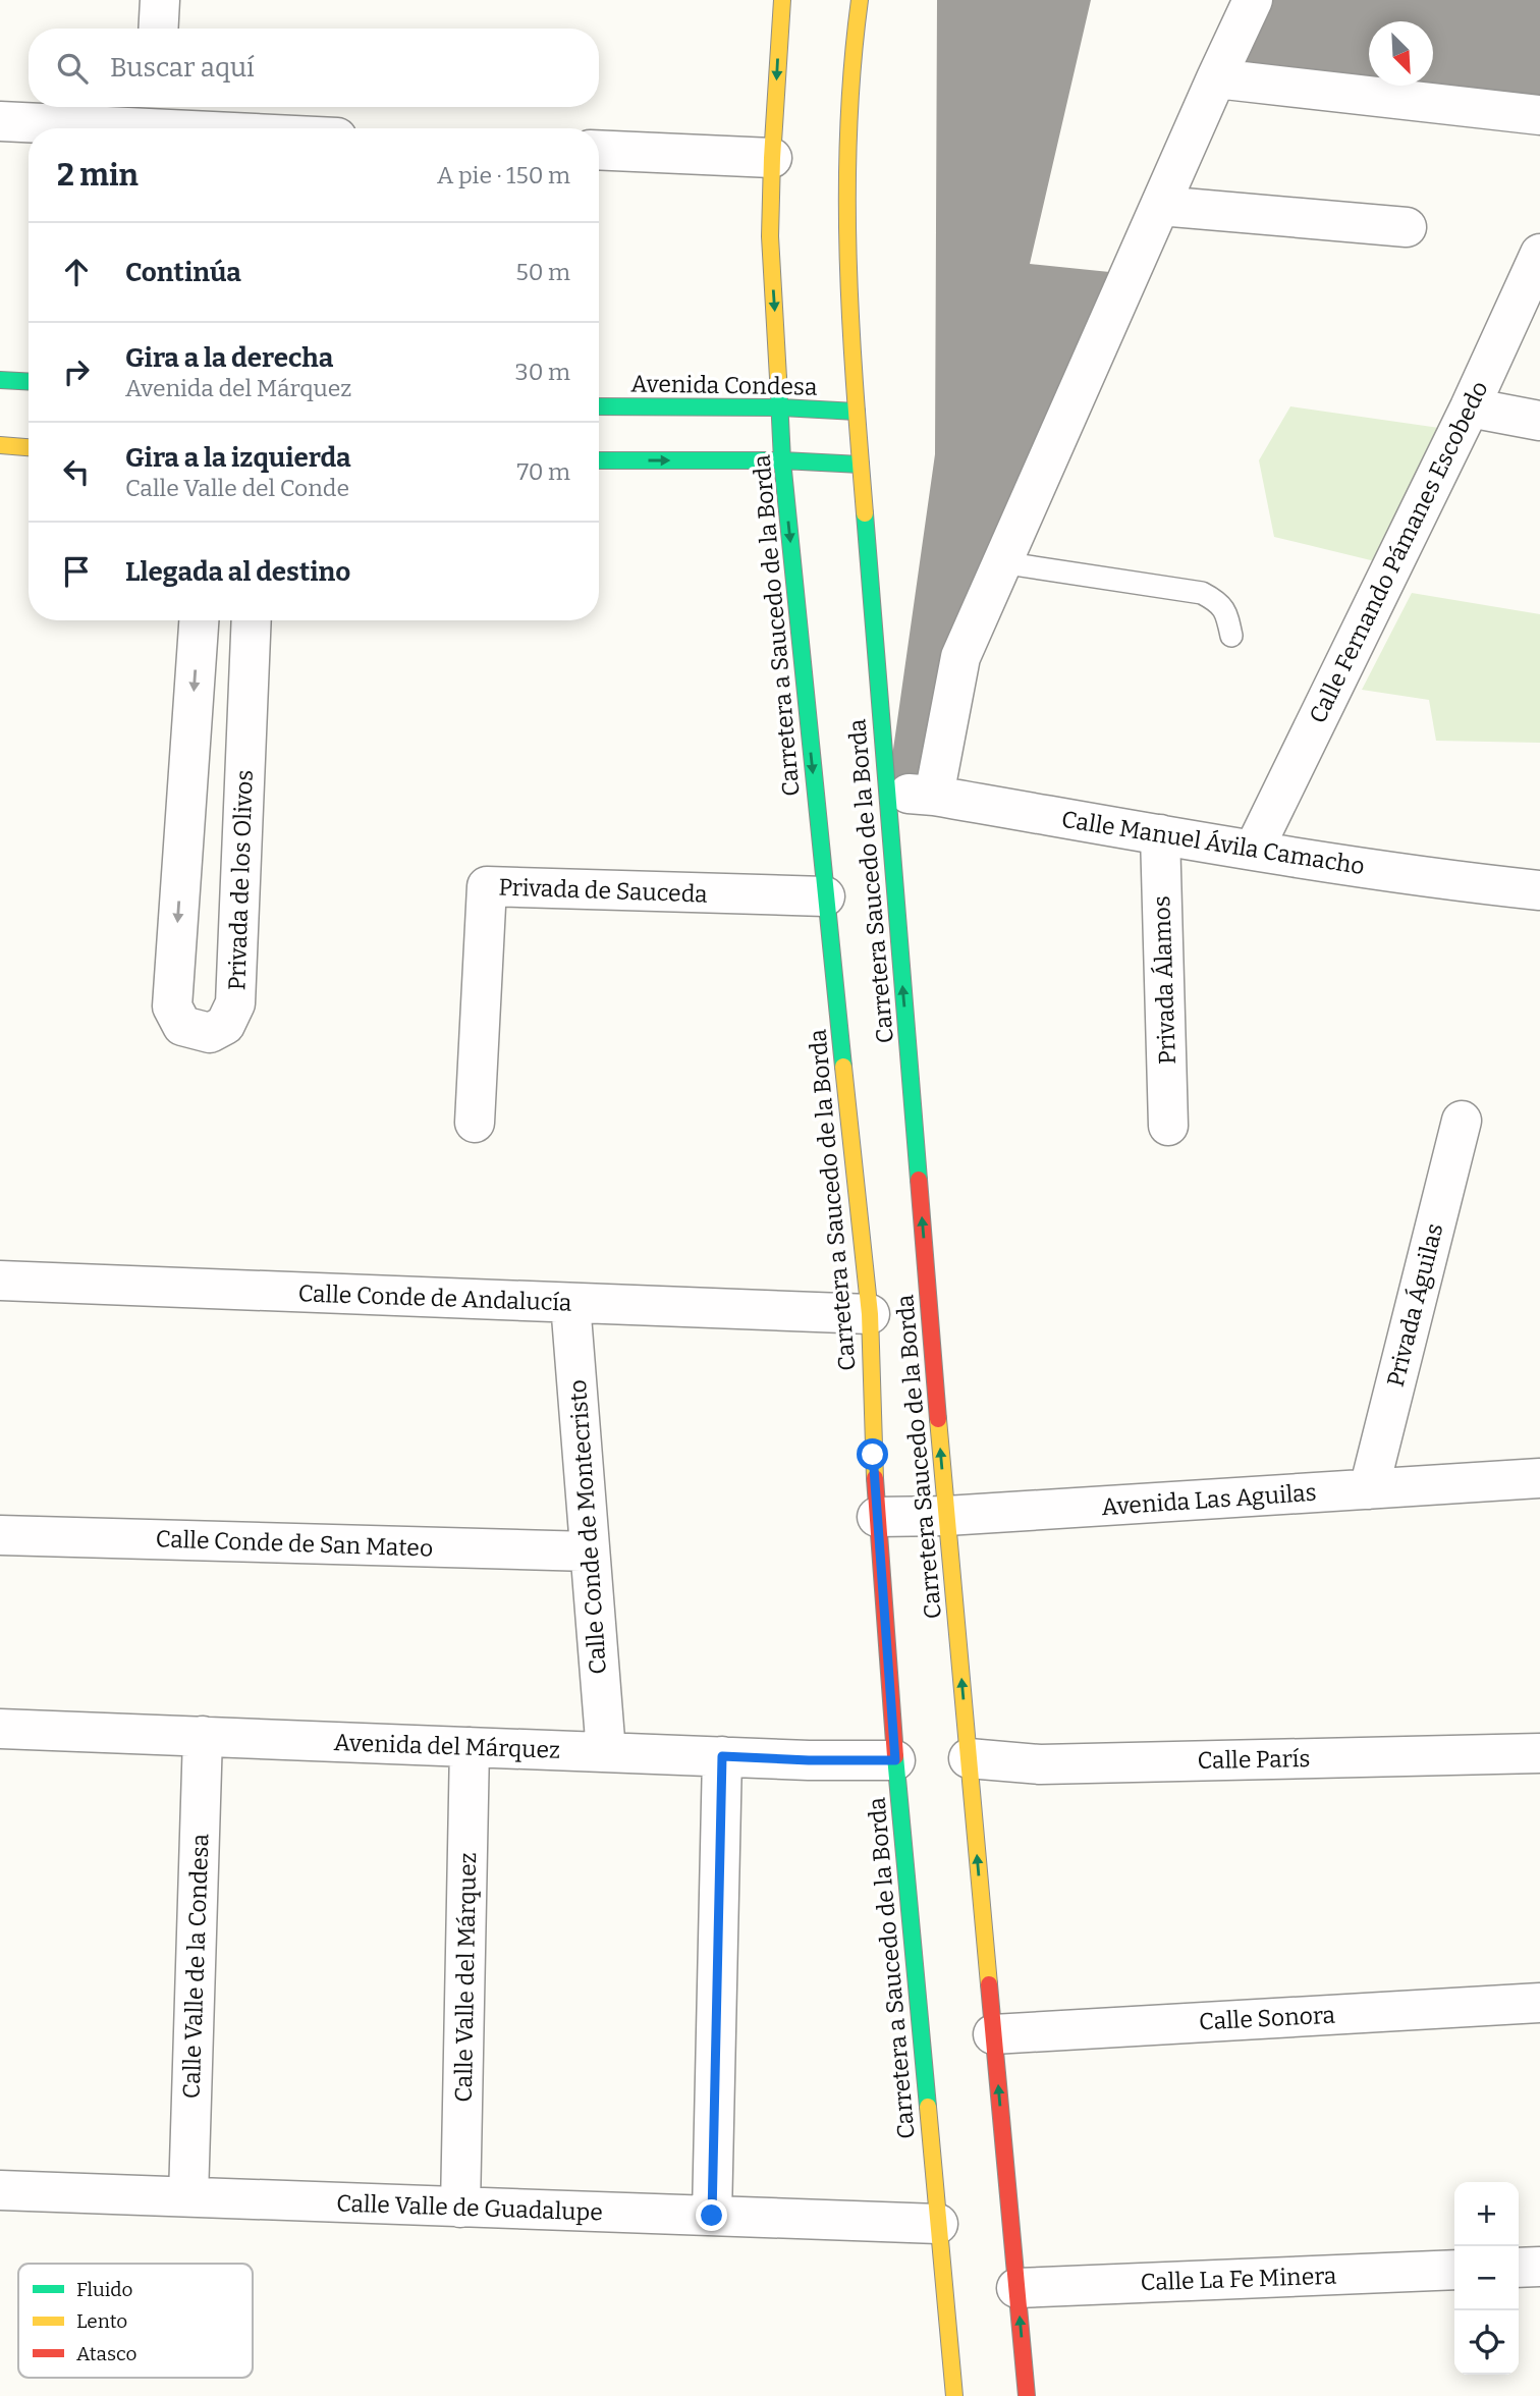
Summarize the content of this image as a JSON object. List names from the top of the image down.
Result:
{
  "streets": {
    "street": [
      "Avenida Condesa",
      "Calle Fernando Pámanes Escobedo",
      "Carretera a Saucedo de la Borda",
      "Calle Manuel Ávila Camacho",
      "Privada de los Olivos",
      "Carretera Saucedo de la Borda",
      "Privada de Sauceda",
      "Privada Álamos",
      "Calle Conde de Andalucía",
      "Privada Águilas",
      "Avenida Las Aguilas",
      "Calle Conde de Montecristo",
      "Calle Conde de San Mateo",
      "Avenida del Márquez",
      "Calle París",
      "Calle Valle de la Condesa",
      "Calle Valle del Márquez",
      "Calle Sonora",
      "Calle Valle de Guadalupe",
      "Calle La Fe Minera"
    ]
  },
  "crossings": [
    ["Avenida Condesa", "Carretera a Saucedo de la Borda"],
    ["Avenida Condesa", "Carretera Saucedo de la Borda"],
    ["Calle Fernando Pámanes Escobedo", "Calle Manuel Ávila Camacho"],
    ["Carretera a Saucedo de la Borda", "Privada de Sauceda"],
    ["Carretera a Saucedo de la Borda", "Calle Conde de Andalucía"],
    ["Carretera a Saucedo de la Borda", "Avenida Las Aguilas"],
    ["Carretera a Saucedo de la Borda", "Avenida del Márquez"],
    ["Carretera a Saucedo de la Borda", "Calle Valle de Guadalupe"],
    ["Calle Manuel Ávila Camacho", "Carretera Saucedo de la Borda"],
    ["Calle Manuel Ávila Camacho", "Privada Álamos"],
    ["Carretera Saucedo de la Borda", "Avenida Las Aguilas"],
    ["Carretera Saucedo de la Borda", "Calle París"],
    ["Calle Conde de Andalucía", "Calle Conde de Montecristo"],
    ["Privada Águilas", "Avenida Las Aguilas"],
    ["Calle Conde de Montecristo", "Calle Conde de San Mateo"],
    ["Calle Conde de Montecristo", "Avenida del Márquez"],
    ["Avenida del Márquez", "Calle Valle de la Condesa"],
    ["Avenida del Márquez", "Calle Valle del Márquez"],
    ["Calle Valle de la Condesa", "Calle Valle de Guadalupe"],
    ["Calle Valle del Márquez", "Calle Valle de Guadalupe"]
  ],
  "one_way": ["Carretera a Saucedo de la Borda", "Carretera Saucedo de la Borda"],
  "legend": ["Fluido", "Lento", "Atasco"],
  "north": "bottom right",
  "page": {
    "search": "Buscar aquí",
    "heading": ["2 min", "A pie · 150 m"],
    "list": [
      ["Continúa", "50 m"],
      ["Gira a la derecha", "Avenida del Márquez", "30 m"],
      ["Gira a la izquierda", "Calle Valle del Conde", "70 m"],
      "Llegada al destino"
    ],
    "map_buttons": ["+", "−"]
  }
}
